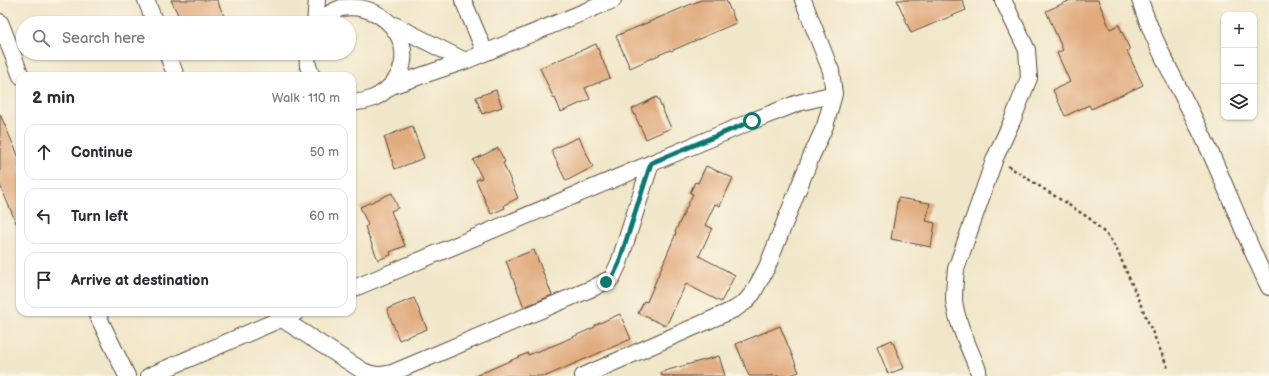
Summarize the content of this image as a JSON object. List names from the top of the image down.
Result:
{
  "page": {
    "map_buttons": ["+", "−"],
    "search": "Search here",
    "heading": ["2 min", "Walk · 110 m"],
    "list": [
      ["Continue", "50 m"],
      ["Turn left", "60 m"],
      "Arrive at destination"
    ]
  }
}
